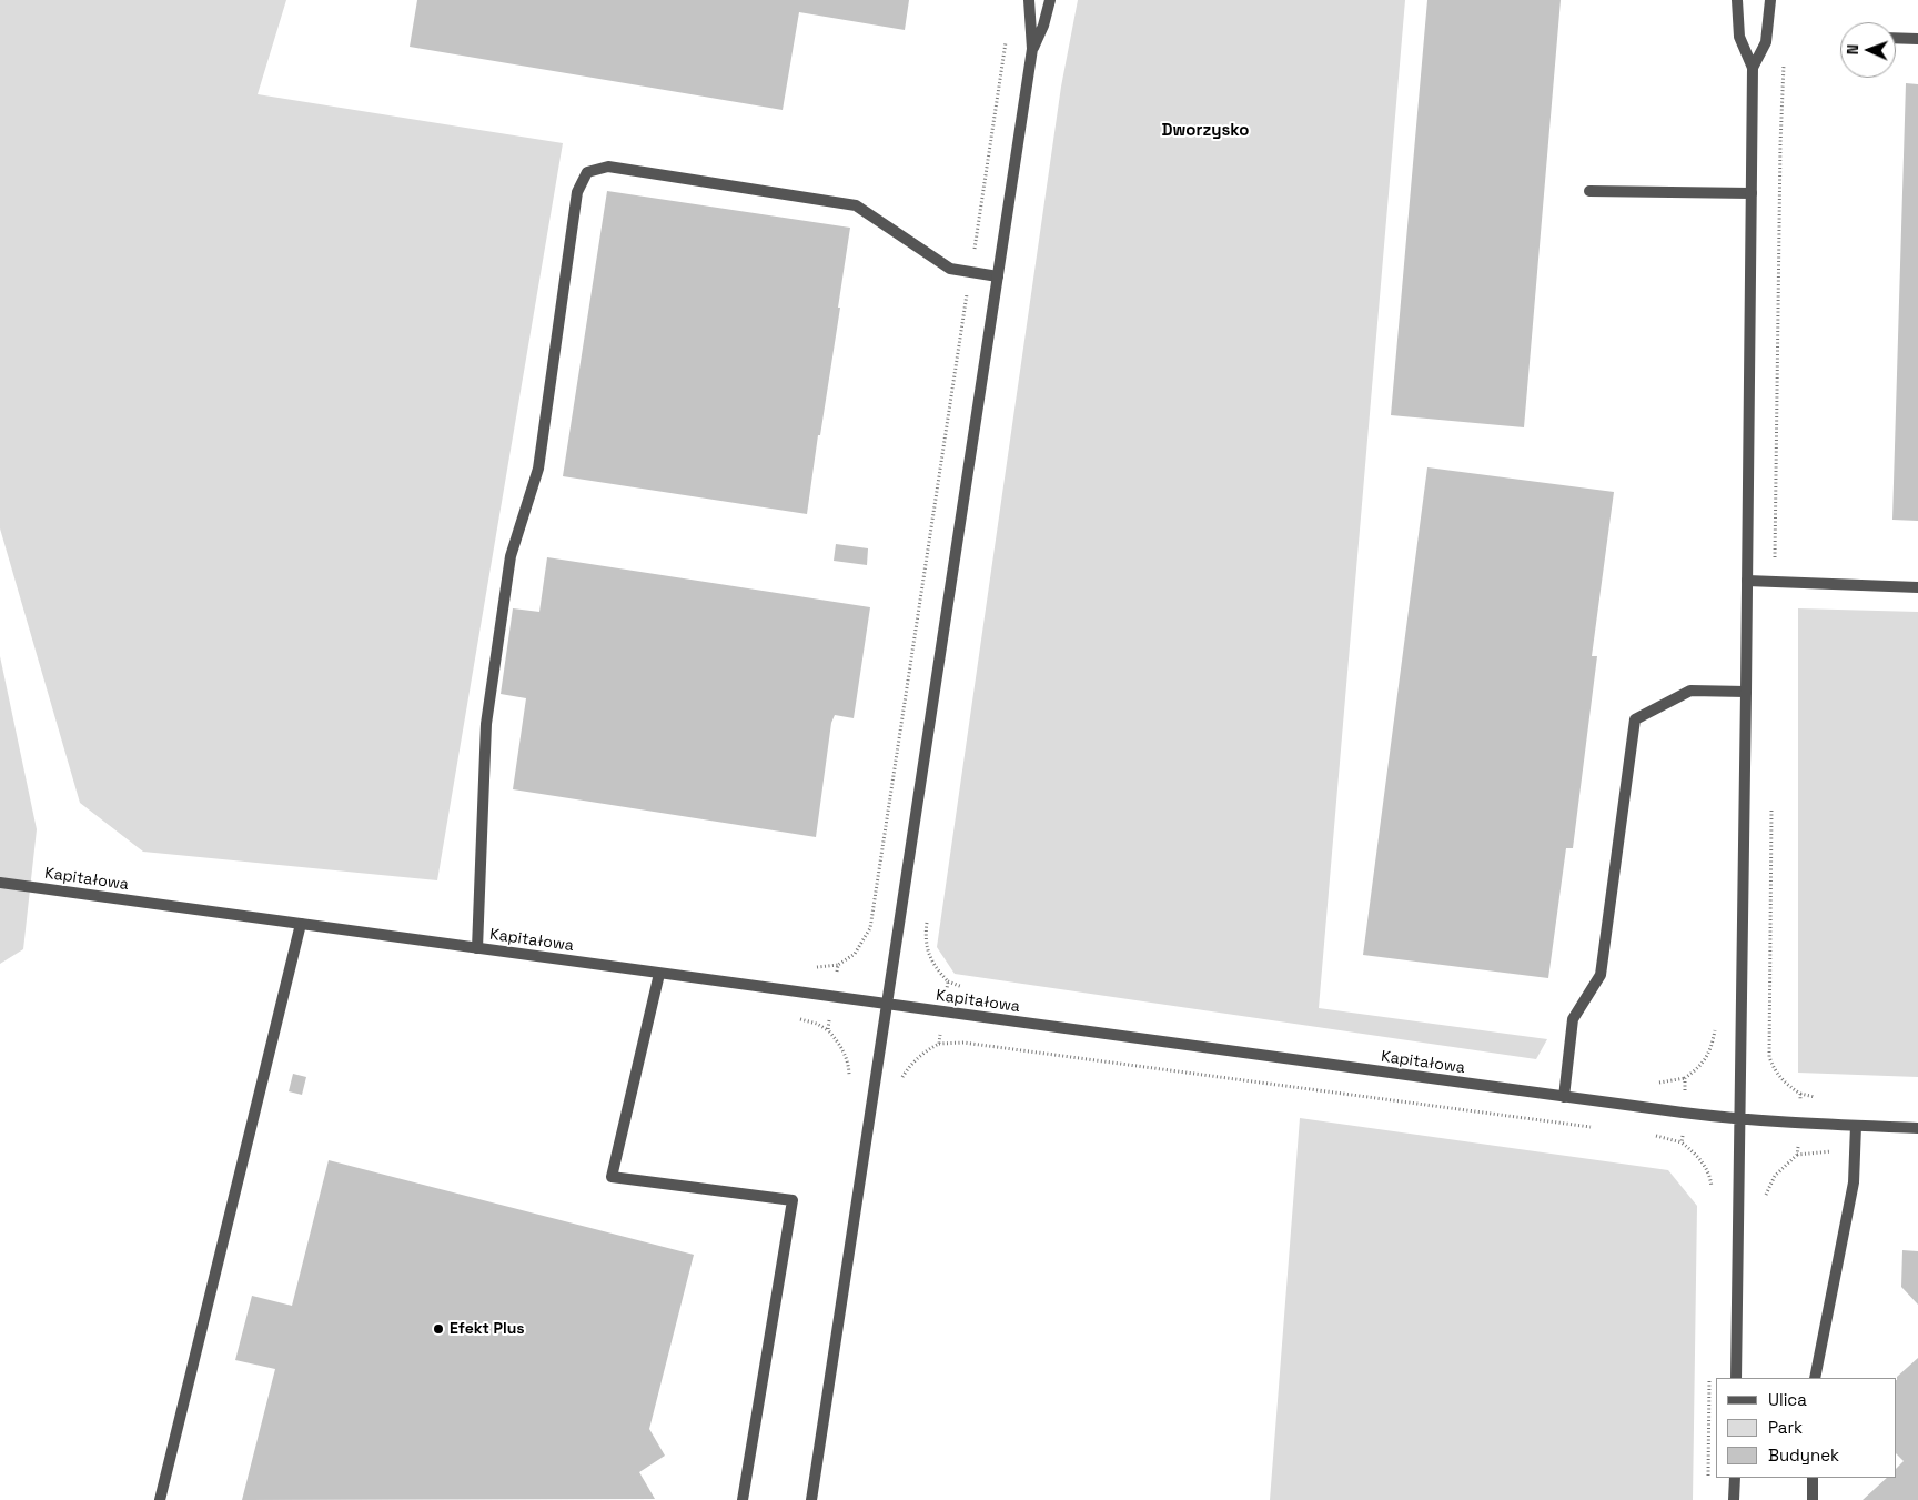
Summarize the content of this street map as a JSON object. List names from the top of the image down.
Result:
{
  "streets": {
    "street": ["Kapitałowa"]
  },
  "districts": ["Dworzysko"],
  "places": ["Efekt Plus"],
  "legend": ["Ulica", "Park", "Budynek"],
  "north": "left"
}
